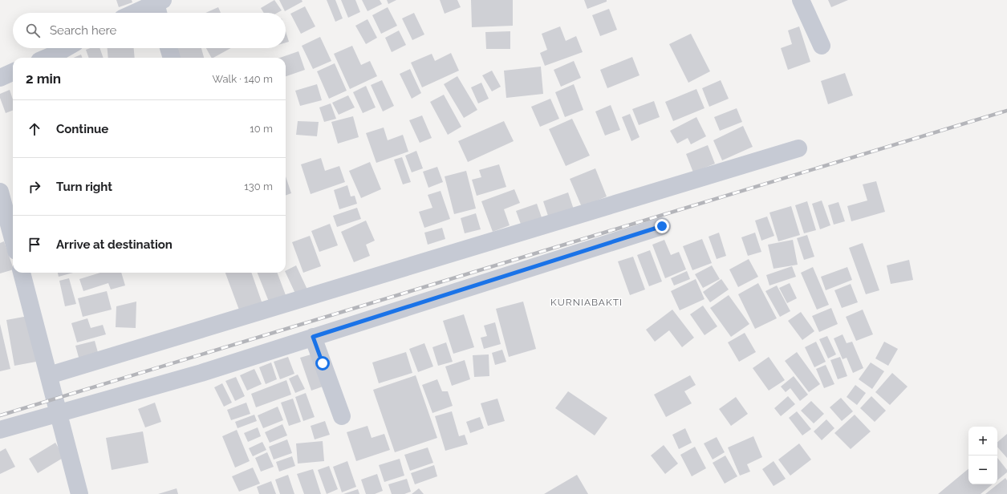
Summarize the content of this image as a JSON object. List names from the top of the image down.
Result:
{
  "districts": ["KURNIABAKTI"],
  "page": {
    "search": "Search here",
    "heading": ["2 min", "Walk · 140 m"],
    "list": [
      ["Continue", "10 m"],
      ["Turn right", "130 m"],
      "Arrive at destination"
    ],
    "map_buttons": ["+", "−"]
  }
}
